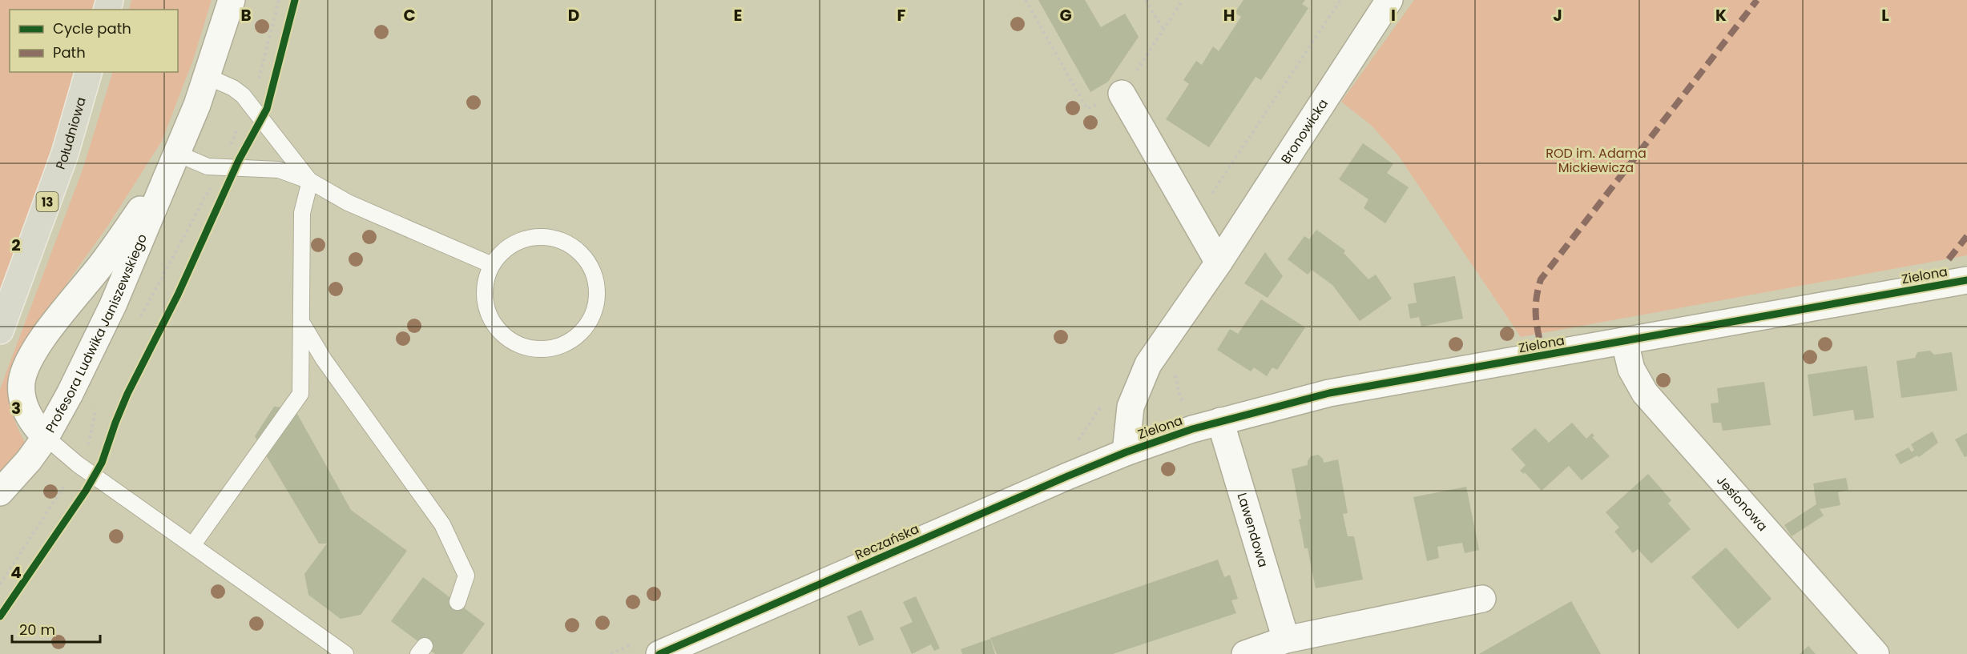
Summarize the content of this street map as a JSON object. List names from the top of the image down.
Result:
{
  "streets": {
    "main road": ["Południowa", "13"],
    "street": [
      "Bronowicka",
      "Zielona",
      "Profesora Ludwika Janiszewskiego",
      "Jesionowa",
      "Lawendowa",
      "Reczańska"
    ]
  },
  "crossings": [
    ["Bronowicka", "Zielona"],
    ["Bronowicka", "Reczańska"],
    ["Zielona", "Jesionowa"],
    ["Zielona", "Lawendowa"],
    ["Zielona", "Reczańska"]
  ],
  "parks": ["ROD im. Adama Mickiewicza"],
  "legend": ["Cycle path", "Path"],
  "scale_bar": "20 m",
  "grid": {
    "columns": [
      "B",
      "C",
      "D",
      "E",
      "F",
      "G",
      "H",
      "I",
      "J",
      "K",
      "L"
    ],
    "rows": ["2", "3", "4"]
  }
}
